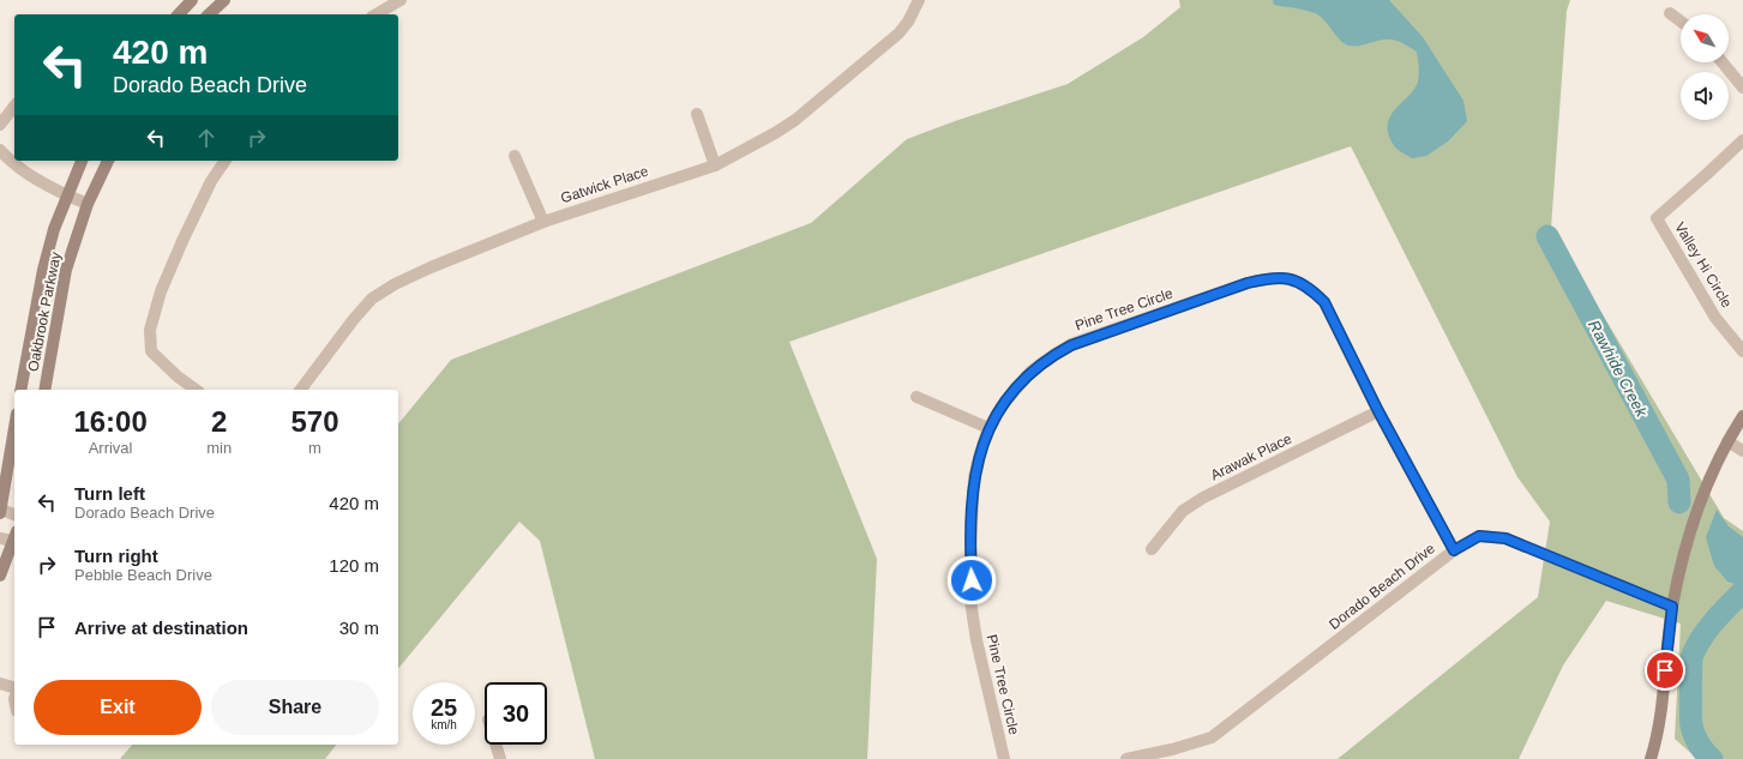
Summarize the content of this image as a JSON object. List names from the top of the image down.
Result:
{
  "streets": {
    "street": [
      "Gatwick Place",
      "Valley Hi Circle",
      "Pine Tree Circle",
      "Oakbrook Parkway",
      "Arawak Place",
      "Dorado Beach Drive"
    ]
  },
  "crossings": [
    ["Pine Tree Circle", "Arawak Place"],
    ["Pine Tree Circle", "Dorado Beach Drive"]
  ],
  "water": ["Rawhide Creek"],
  "north": "top left",
  "page": {
    "turn": ["420 m", "Dorado Beach Drive"],
    "eta": [
      "16:00",
      "Arrival",
      "2",
      "min",
      "570",
      "m"
    ],
    "list": [
      {
        "name": "Turn left",
        "note": "Dorado Beach Drive",
        "value": "420 m"
      },
      {
        "name": "Turn right",
        "note": "Pebble Beach Drive",
        "value": "120 m"
      },
      {
        "name": "Arrive at destination",
        "value": "30 m"
      }
    ],
    "buttons": ["Exit", "Share"],
    "speed": "25 km/h",
    "limit": "30"
  }
}
